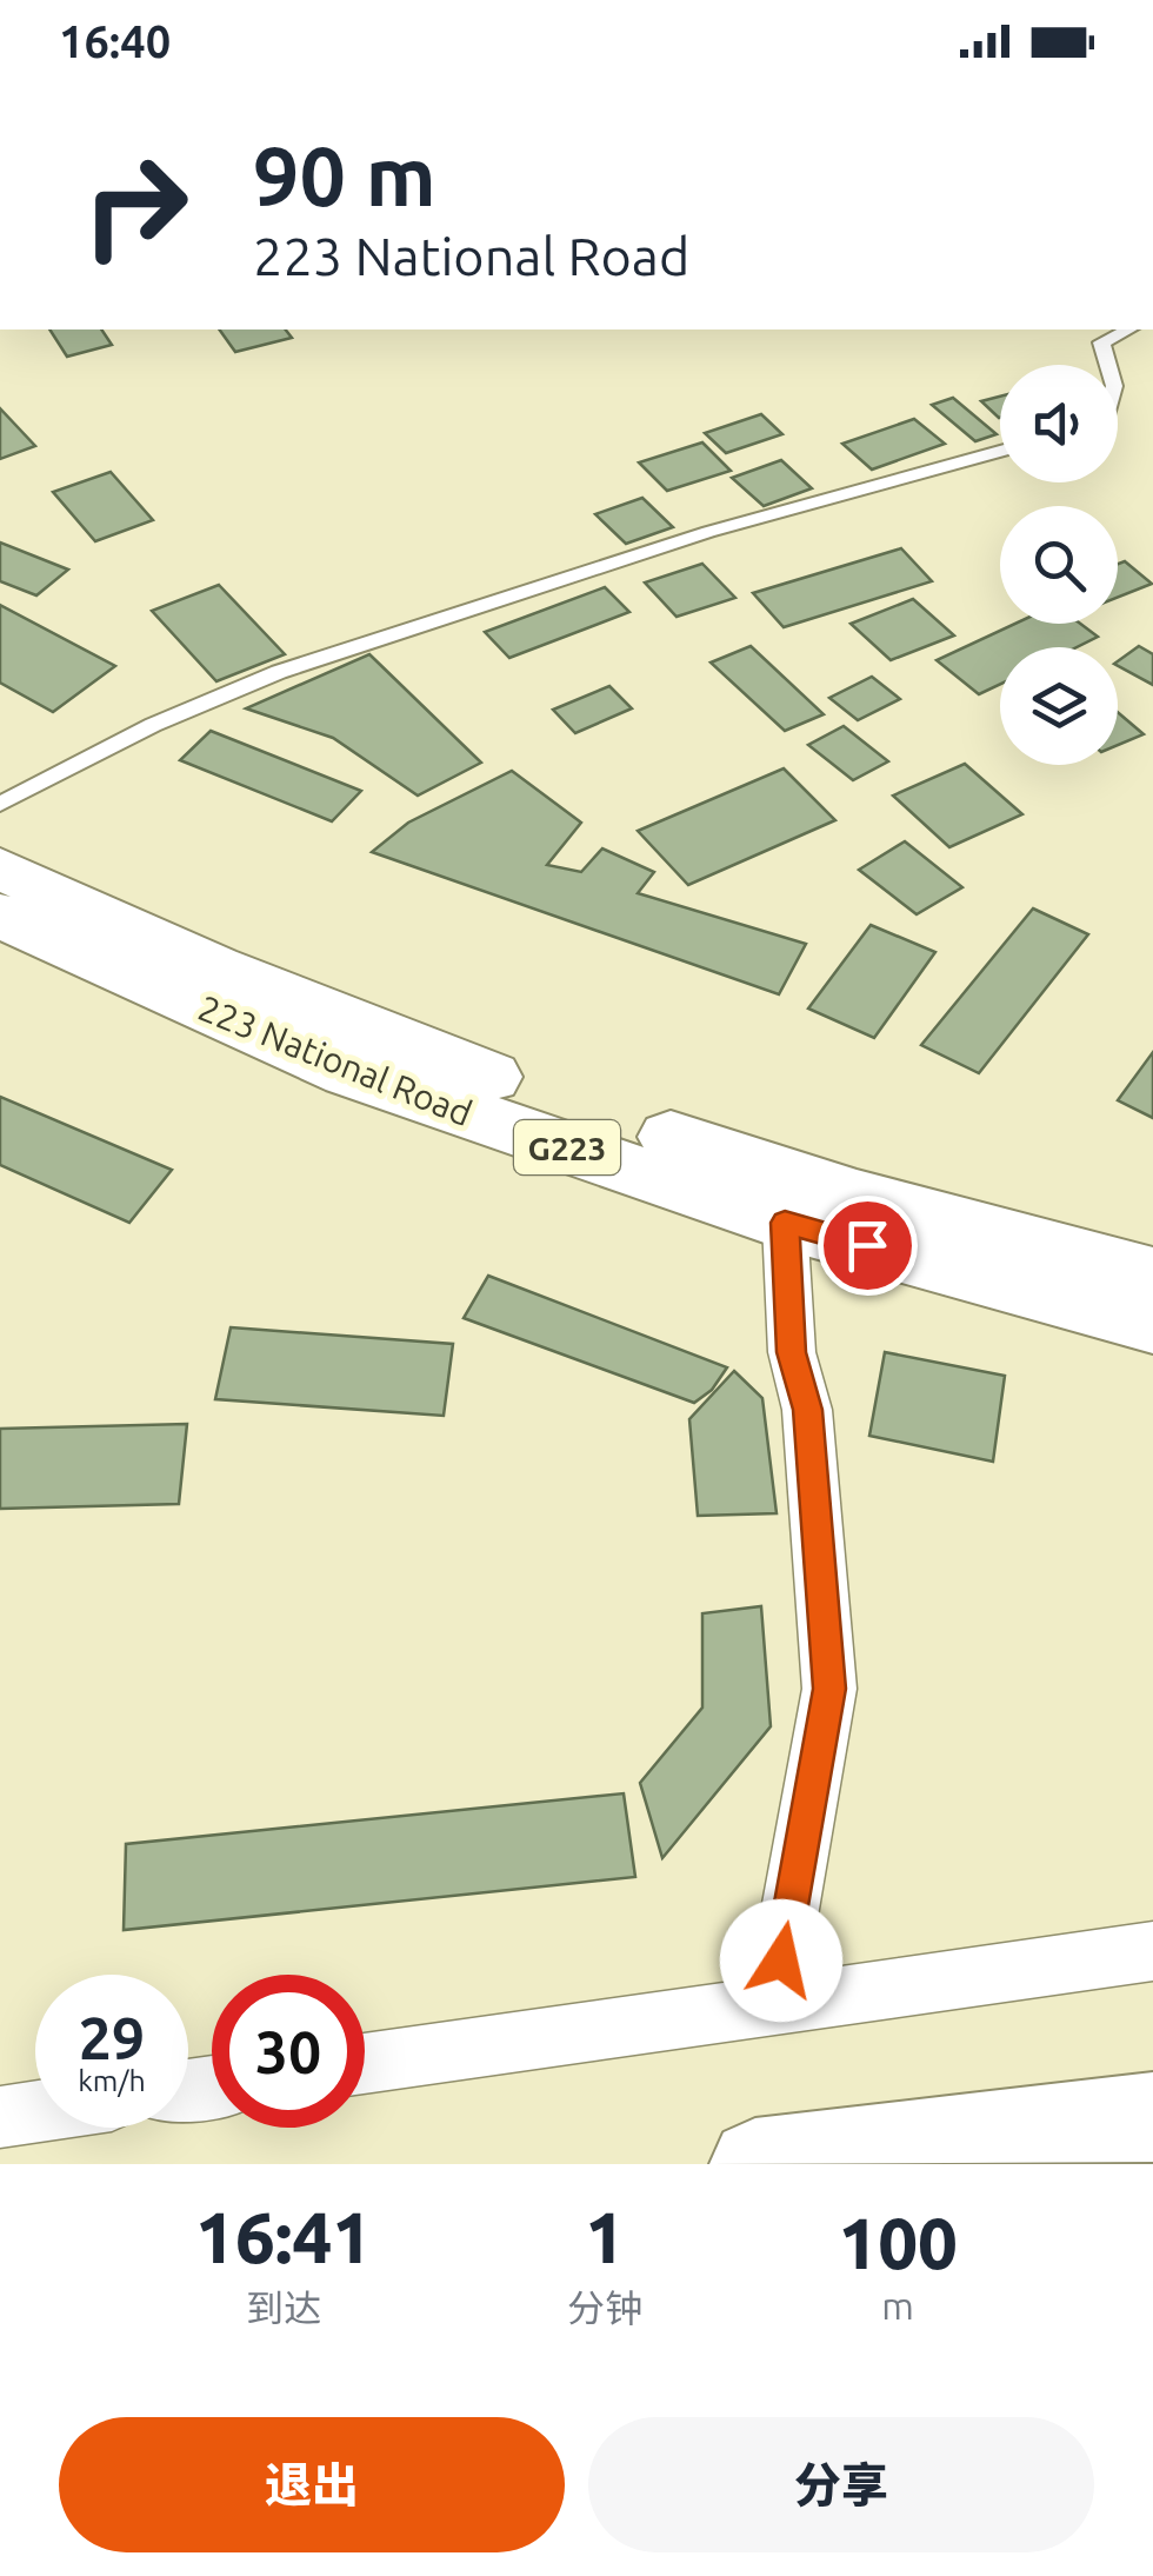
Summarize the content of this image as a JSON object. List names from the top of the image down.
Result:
{
  "streets": {
    "highway": ["223 National Road", "G223"]
  },
  "page": {
    "status": "16:40",
    "turn": ["90 m", "223 National Road"],
    "speed": "29 km/h",
    "limit": "30",
    "eta": [
      "16:41",
      "到达",
      "1",
      "分钟",
      "100",
      "m"
    ],
    "buttons": ["退出", "分享"]
  }
}
